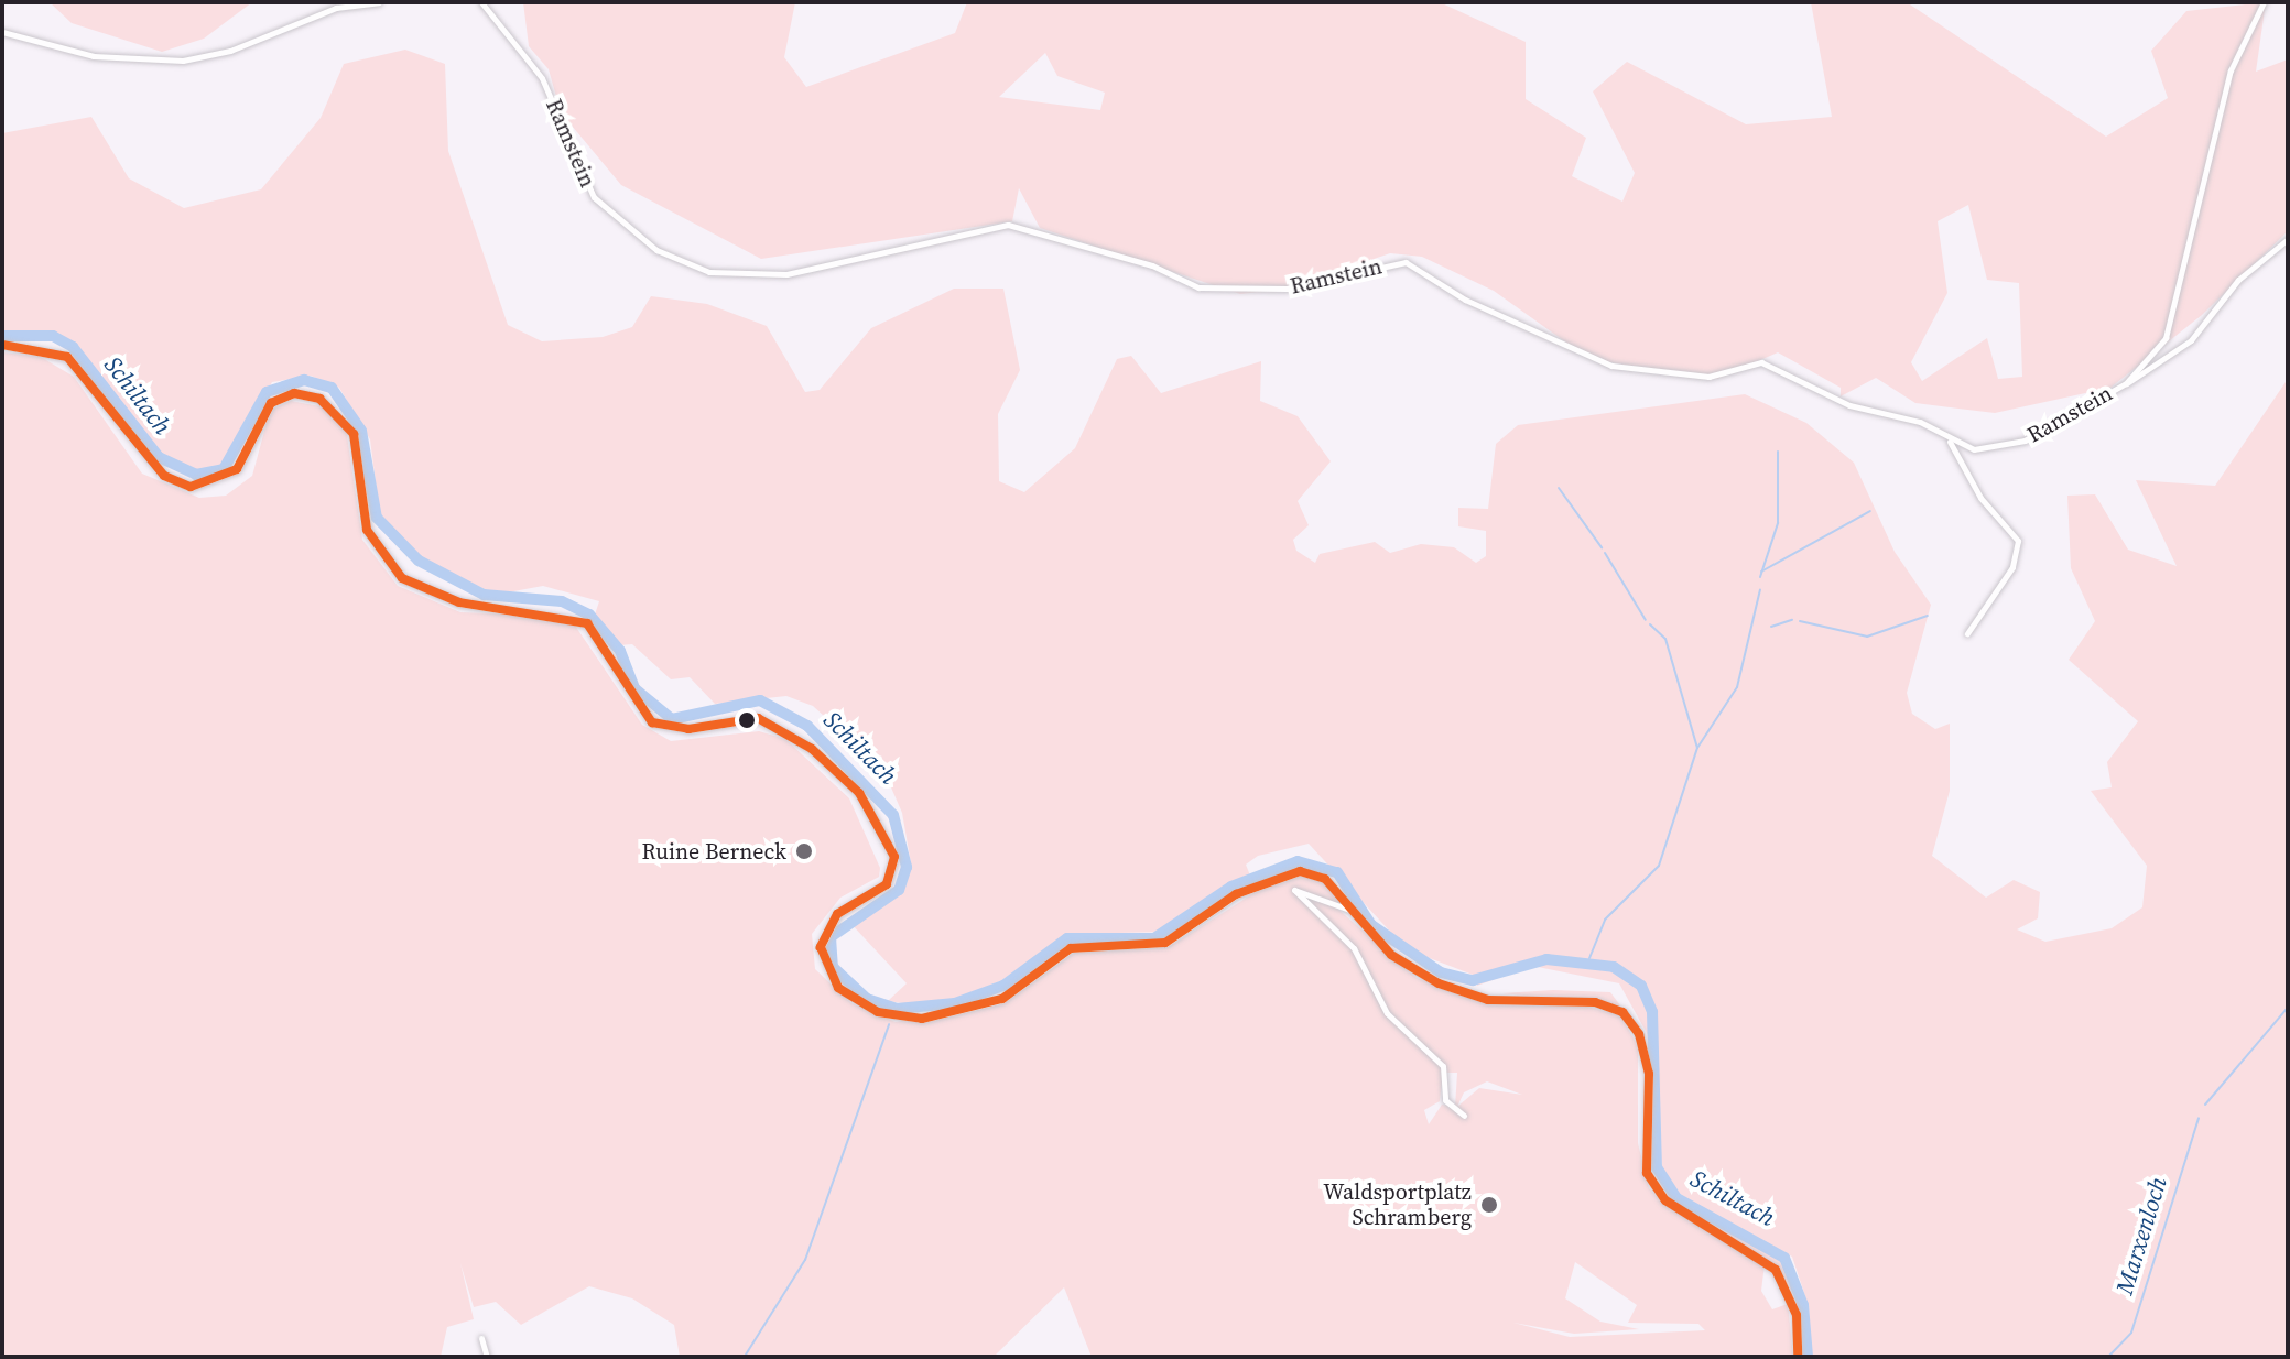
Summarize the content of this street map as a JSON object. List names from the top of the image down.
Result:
{
  "streets": {
    "street": ["Ramstein"]
  },
  "water": ["Schiltach", "Marxenloch"],
  "places": ["Ruine Berneck", "Waldsportplatz Schramberg"]
}
